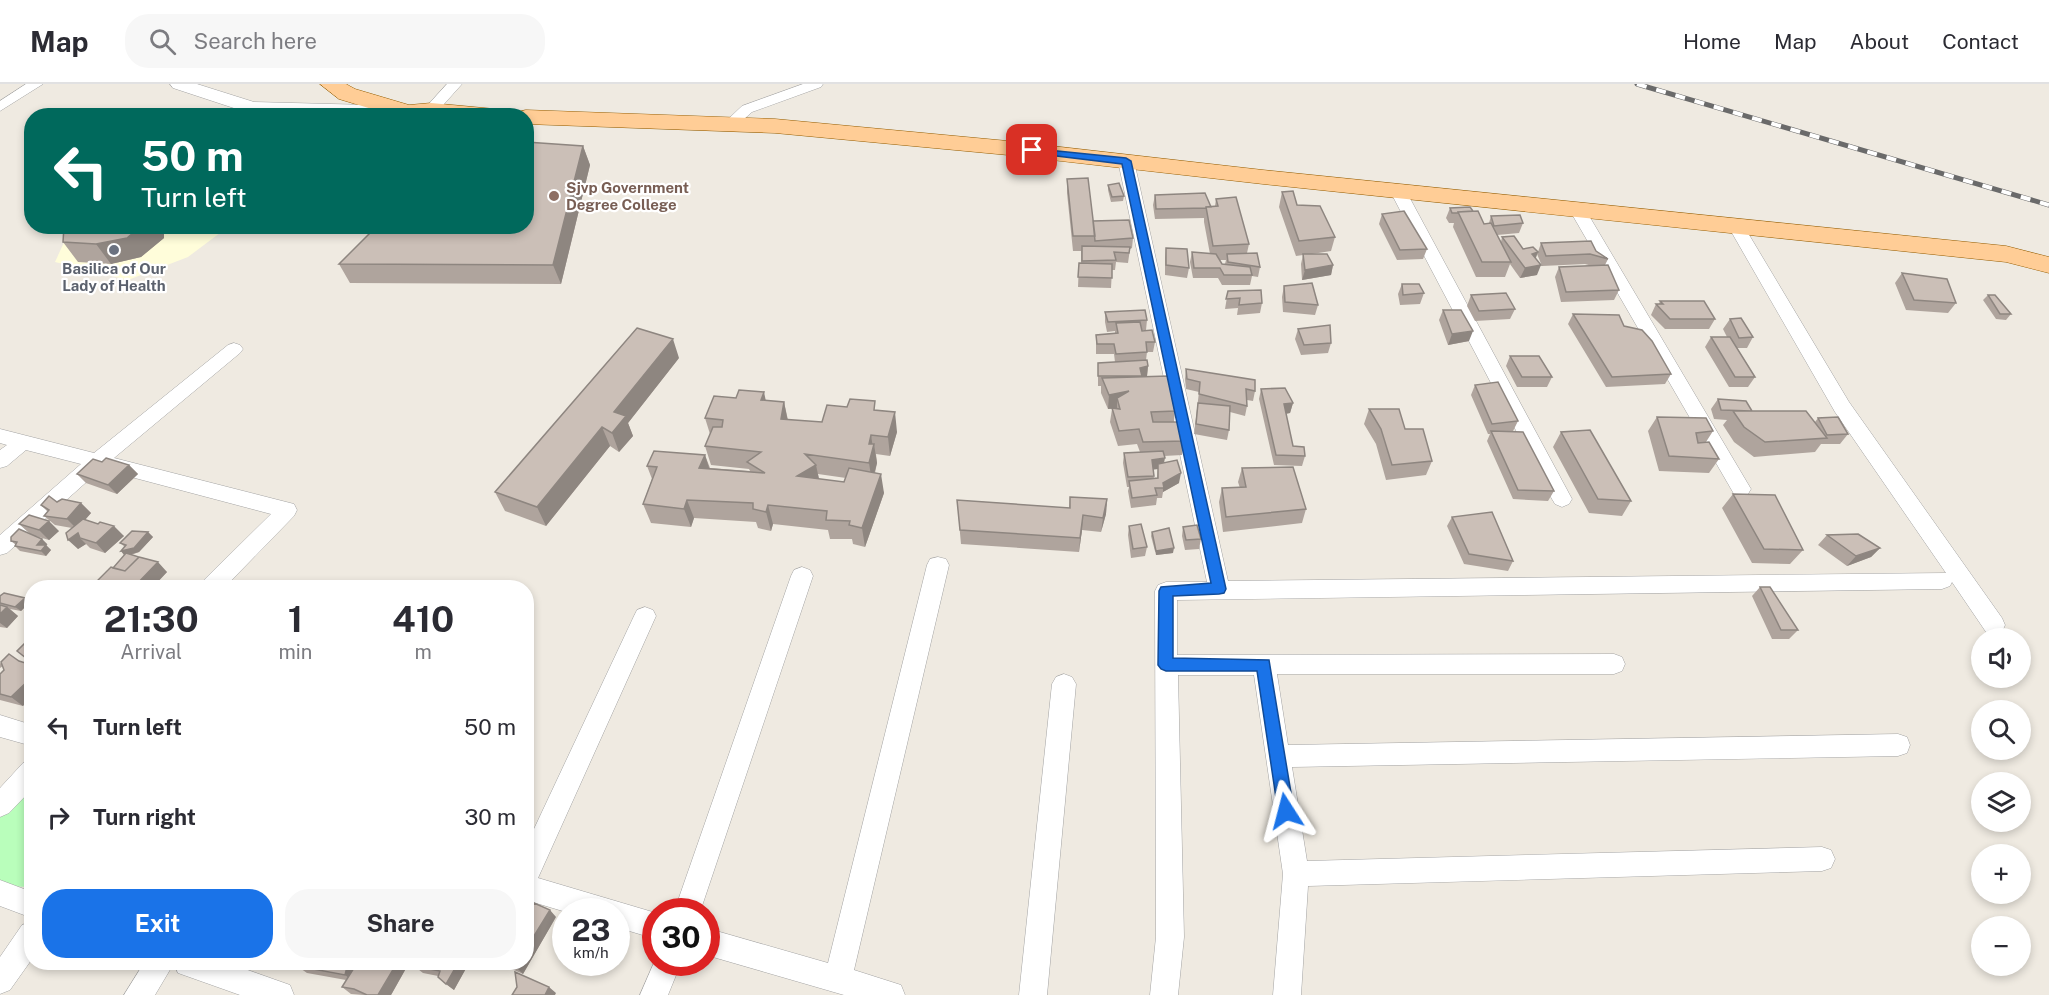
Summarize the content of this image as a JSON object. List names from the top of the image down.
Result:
{
  "places": ["Sjvp Government Degree College", "Basilica of Our Lady of Health"],
  "page": {
    "header": "Map",
    "search": "Search here",
    "nav": [
      "Home",
      "Map",
      "About",
      "Contact"
    ],
    "turn": ["50 m", "Turn left"],
    "eta": [
      "21:30",
      "Arrival",
      "1",
      "min",
      "410",
      "m"
    ],
    "map_buttons": ["+", "−"],
    "list": [
      {
        "name": "Turn left",
        "value": "50 m"
      },
      {
        "name": "Turn right",
        "value": "30 m"
      }
    ],
    "buttons": ["Exit", "Share"],
    "speed": "23 km/h",
    "limit": "30"
  }
}
